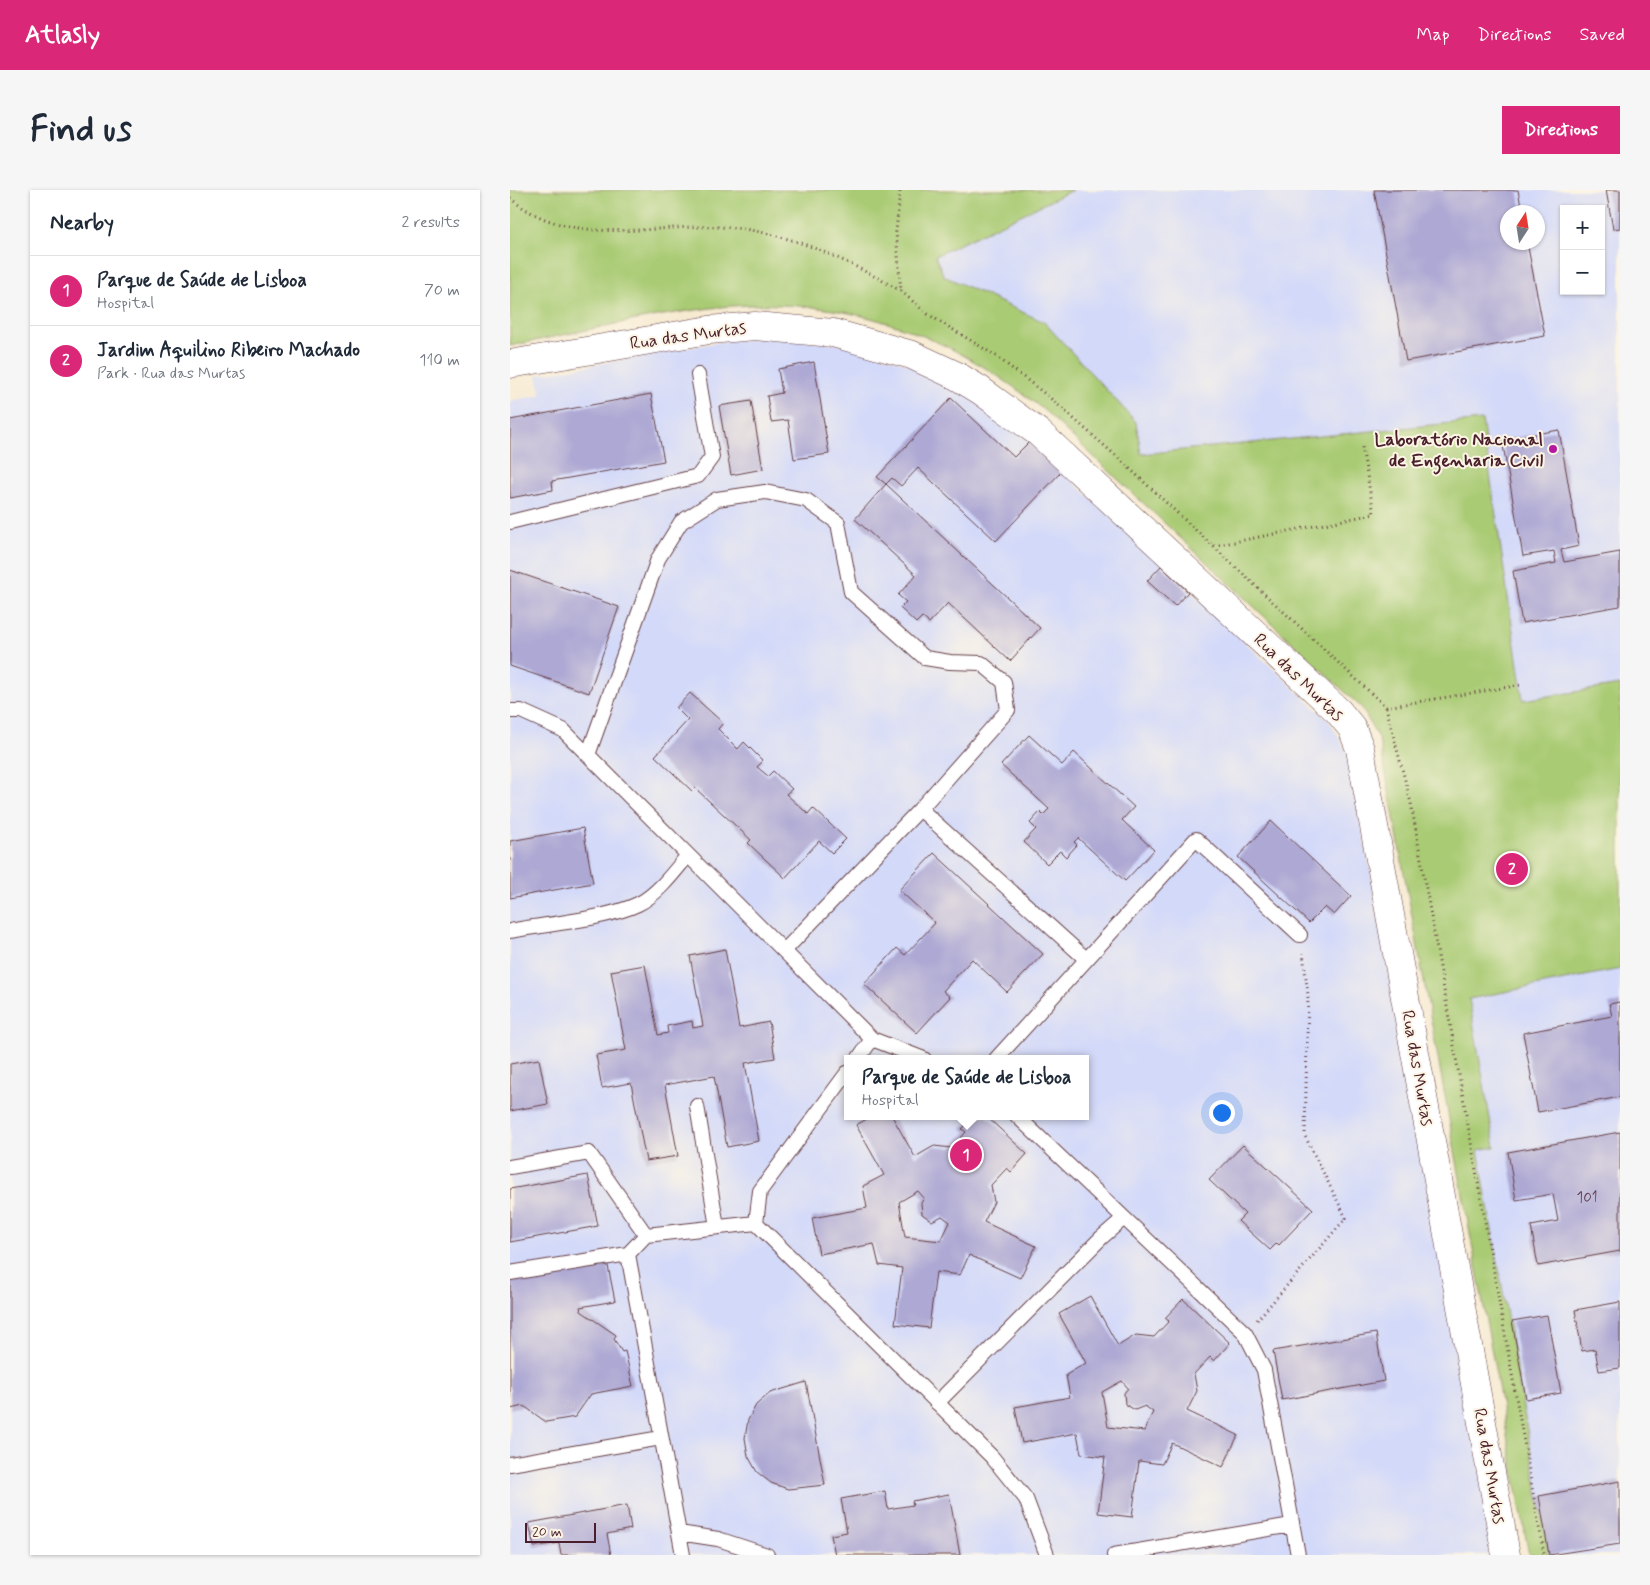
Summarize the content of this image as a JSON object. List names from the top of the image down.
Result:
{
  "streets": {
    "street": ["Rua das Murtas"]
  },
  "places": ["Laboratório Nacional de Engenharia Civil"],
  "house_numbers": ["101"],
  "scale_bar": "20 m",
  "north": "top",
  "page": {
    "header": "Atlasly",
    "nav": ["Map", "Directions", "Saved"],
    "buttons": "Directions",
    "title": "Find us",
    "heading": ["Nearby", "2 results"],
    "map_buttons": ["+", "−"],
    "list": [
      {
        "mark": "1",
        "name": "Parque de Saúde de Lisboa",
        "note": "Hospital",
        "value": "70 m"
      },
      {
        "mark": "2",
        "name": "Jardim Aquilino Ribeiro Machado",
        "note": "Park · Rua das Murtas",
        "value": "110 m"
      }
    ],
    "pins": ["2", "1"],
    "popup": ["Parque de Saúde de Lisboa", "Hospital"],
    "scale": "20 m"
  }
}
